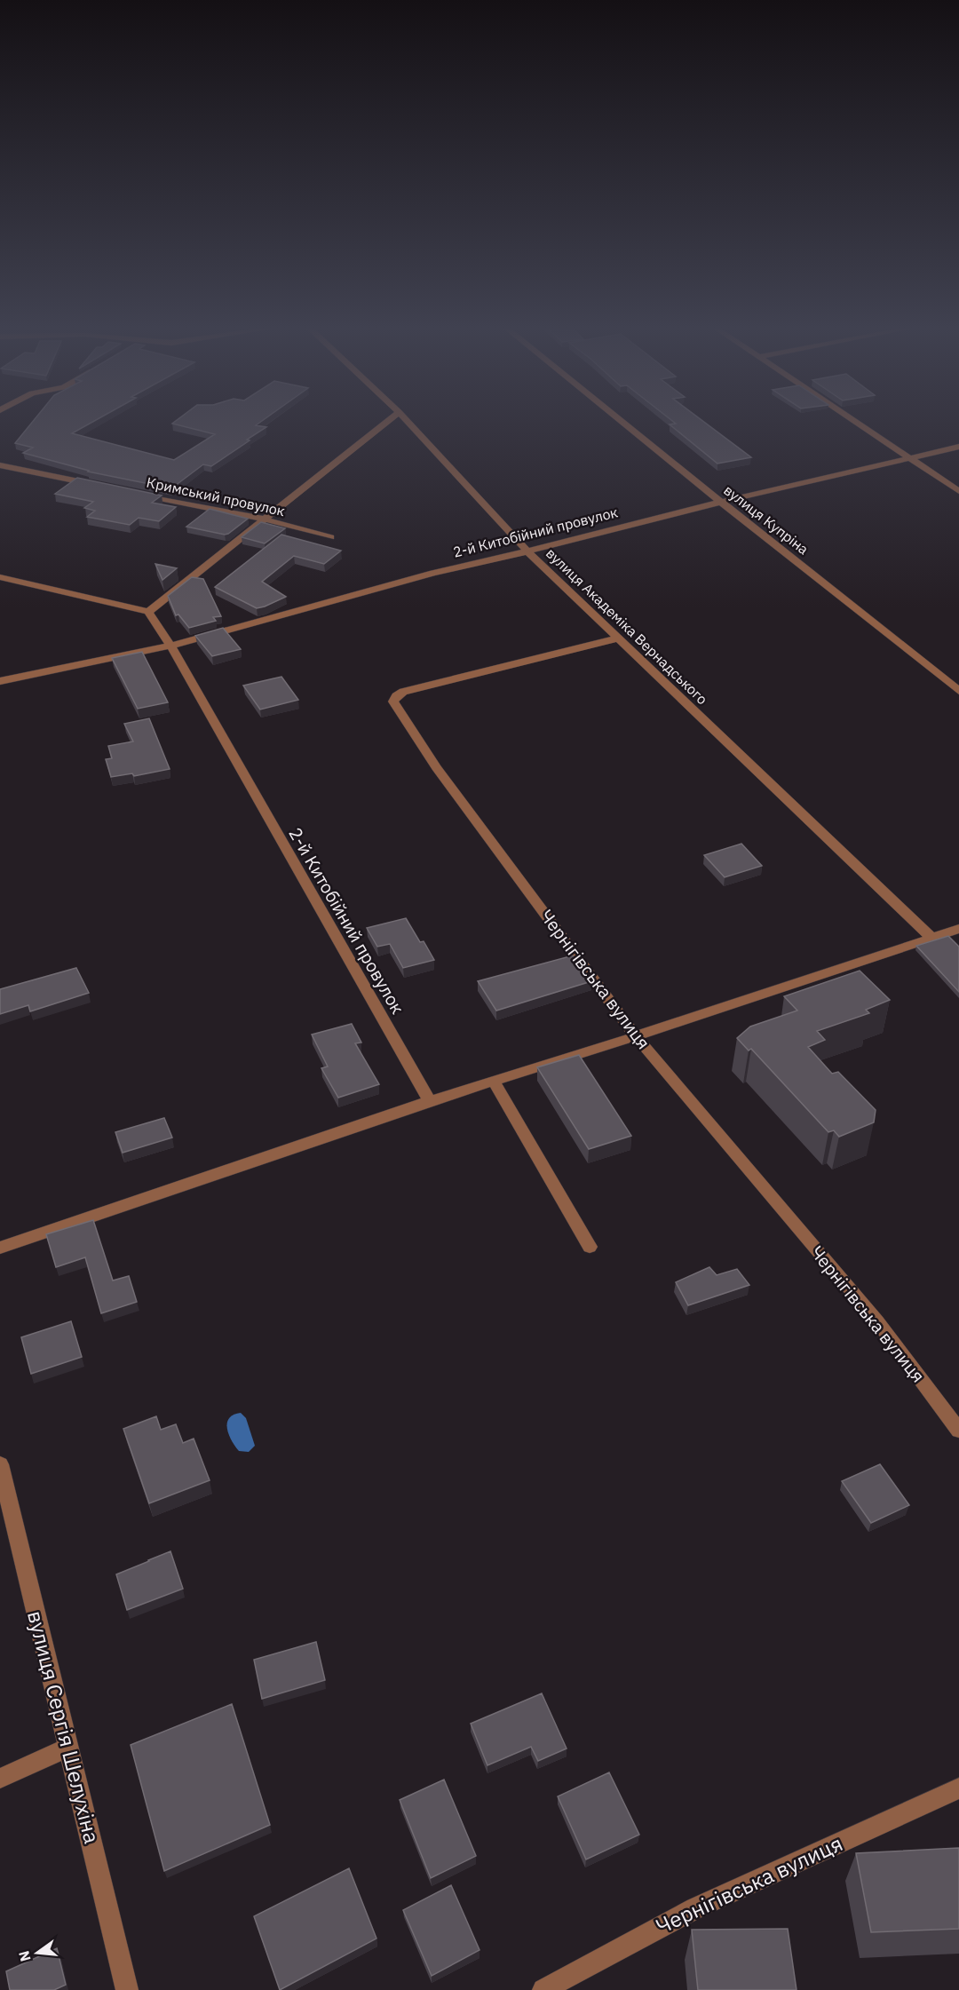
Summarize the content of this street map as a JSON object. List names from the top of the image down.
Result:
{
  "streets": {
    "street": [
      "Кримський провулок",
      "вулиця Купріна",
      "2-й Китобійний провулок",
      "вулиця Академіка Вернадського",
      "Чернігівська вулиця",
      "вулиця Сергія Шелухіна"
    ]
  },
  "crossings": [
    ["вулиця Купріна", "2-й Китобійний провулок"],
    ["2-й Китобійний провулок", "вулиця Академіка Вернадського"],
    ["вулиця Академіка Вернадського", "Чернігівська вулиця"]
  ],
  "north": "left"
}
